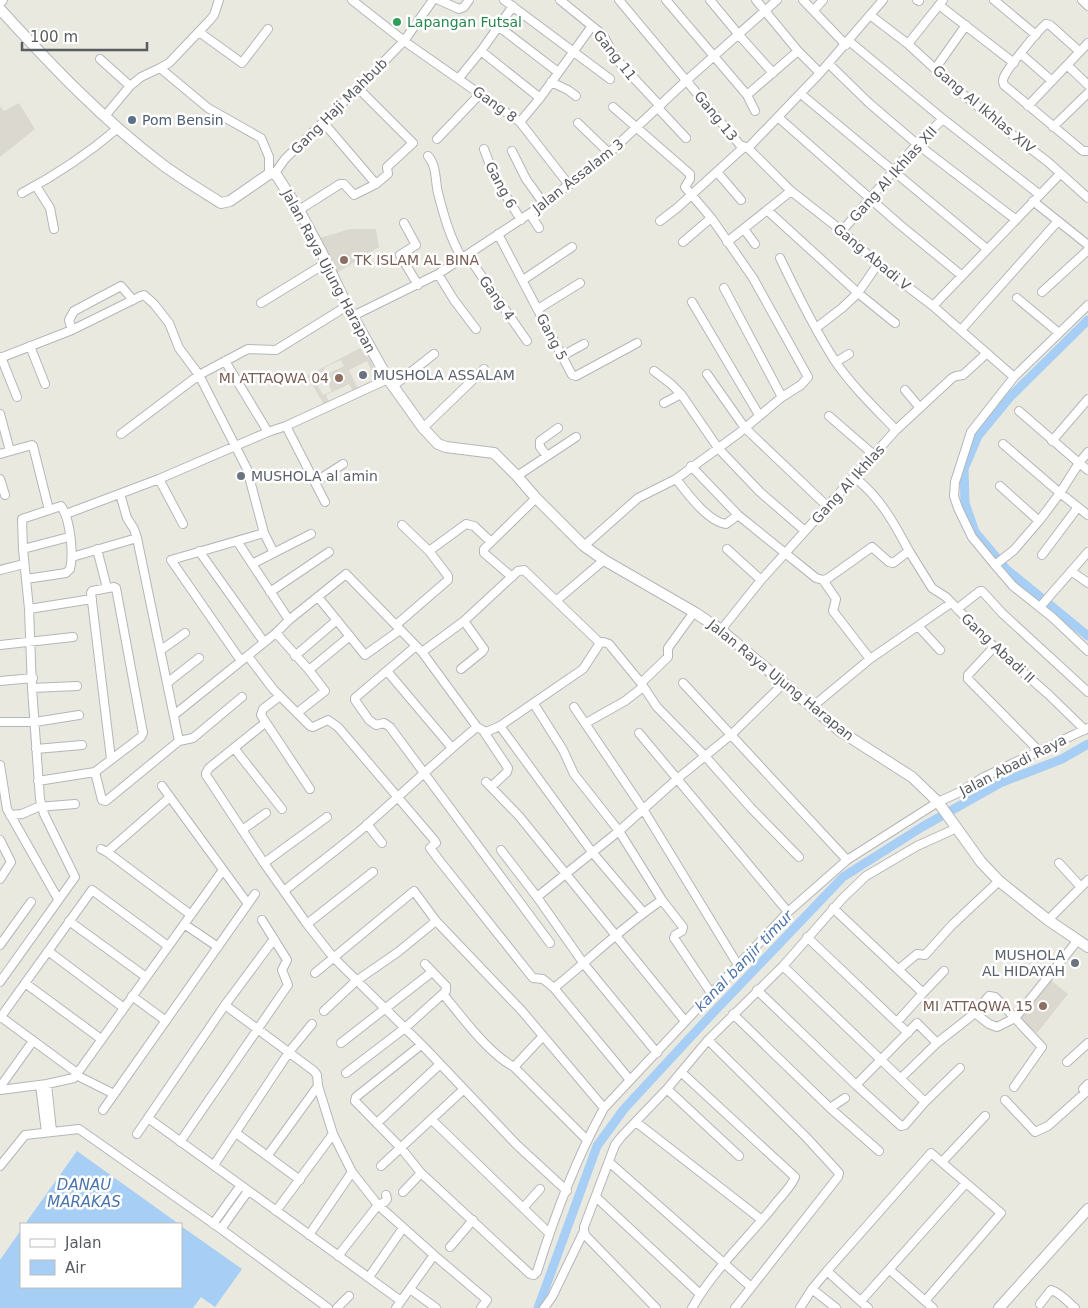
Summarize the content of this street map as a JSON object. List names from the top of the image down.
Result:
{
  "streets": {
    "street": [
      "Gang 11",
      "Gang 8",
      "Gang Haji Mahbub",
      "Gang Al Ikhlas XIV",
      "Gang 13",
      "Gang Al Ikhlas XII",
      "Jalan Assalam 3",
      "Gang 6",
      "Gang Abadi V",
      "Jalan Raya Ujung Harapan",
      "Gang 4",
      "Gang 5",
      "Gang Al Ikhlas",
      "Gang Abadi II",
      "Jalan Abadi Raya"
    ]
  },
  "crossings": [
    ["Gang 11", "Jalan Assalam 3"],
    ["Gang 8", "Gang Haji Mahbub"],
    ["Gang 8", "Jalan Assalam 3"],
    ["Gang Haji Mahbub", "Jalan Raya Ujung Harapan"],
    ["Gang 13", "Jalan Assalam 3"],
    ["Gang 13", "Gang Abadi V"],
    ["Gang Al Ikhlas XII", "Gang Abadi V"],
    ["Jalan Assalam 3", "Gang 6"],
    ["Jalan Assalam 3", "Jalan Raya Ujung Harapan"],
    ["Jalan Assalam 3", "Gang 4"],
    ["Jalan Assalam 3", "Gang 5"],
    ["Gang Abadi V", "Gang Al Ikhlas"],
    ["Jalan Raya Ujung Harapan", "Gang Al Ikhlas"],
    ["Jalan Raya Ujung Harapan", "Gang Abadi II"],
    ["Jalan Raya Ujung Harapan", "Jalan Abadi Raya"],
    ["Gang Abadi II", "Jalan Abadi Raya"]
  ],
  "water": ["kanal banjir timur", "DANAU MARAKAS"],
  "places": [
    "Lapangan Futsal",
    "Pom Bensin",
    "TK ISLAM AL BINA",
    "MUSHOLA ASSALAM",
    "MI ATTAQWA 04",
    "MUSHOLA al amin",
    "MUSHOLA AL HIDAYAH",
    "MI ATTAQWA 15"
  ],
  "legend": ["Jalan", "Air"],
  "scale_bar": "100 m"
}
